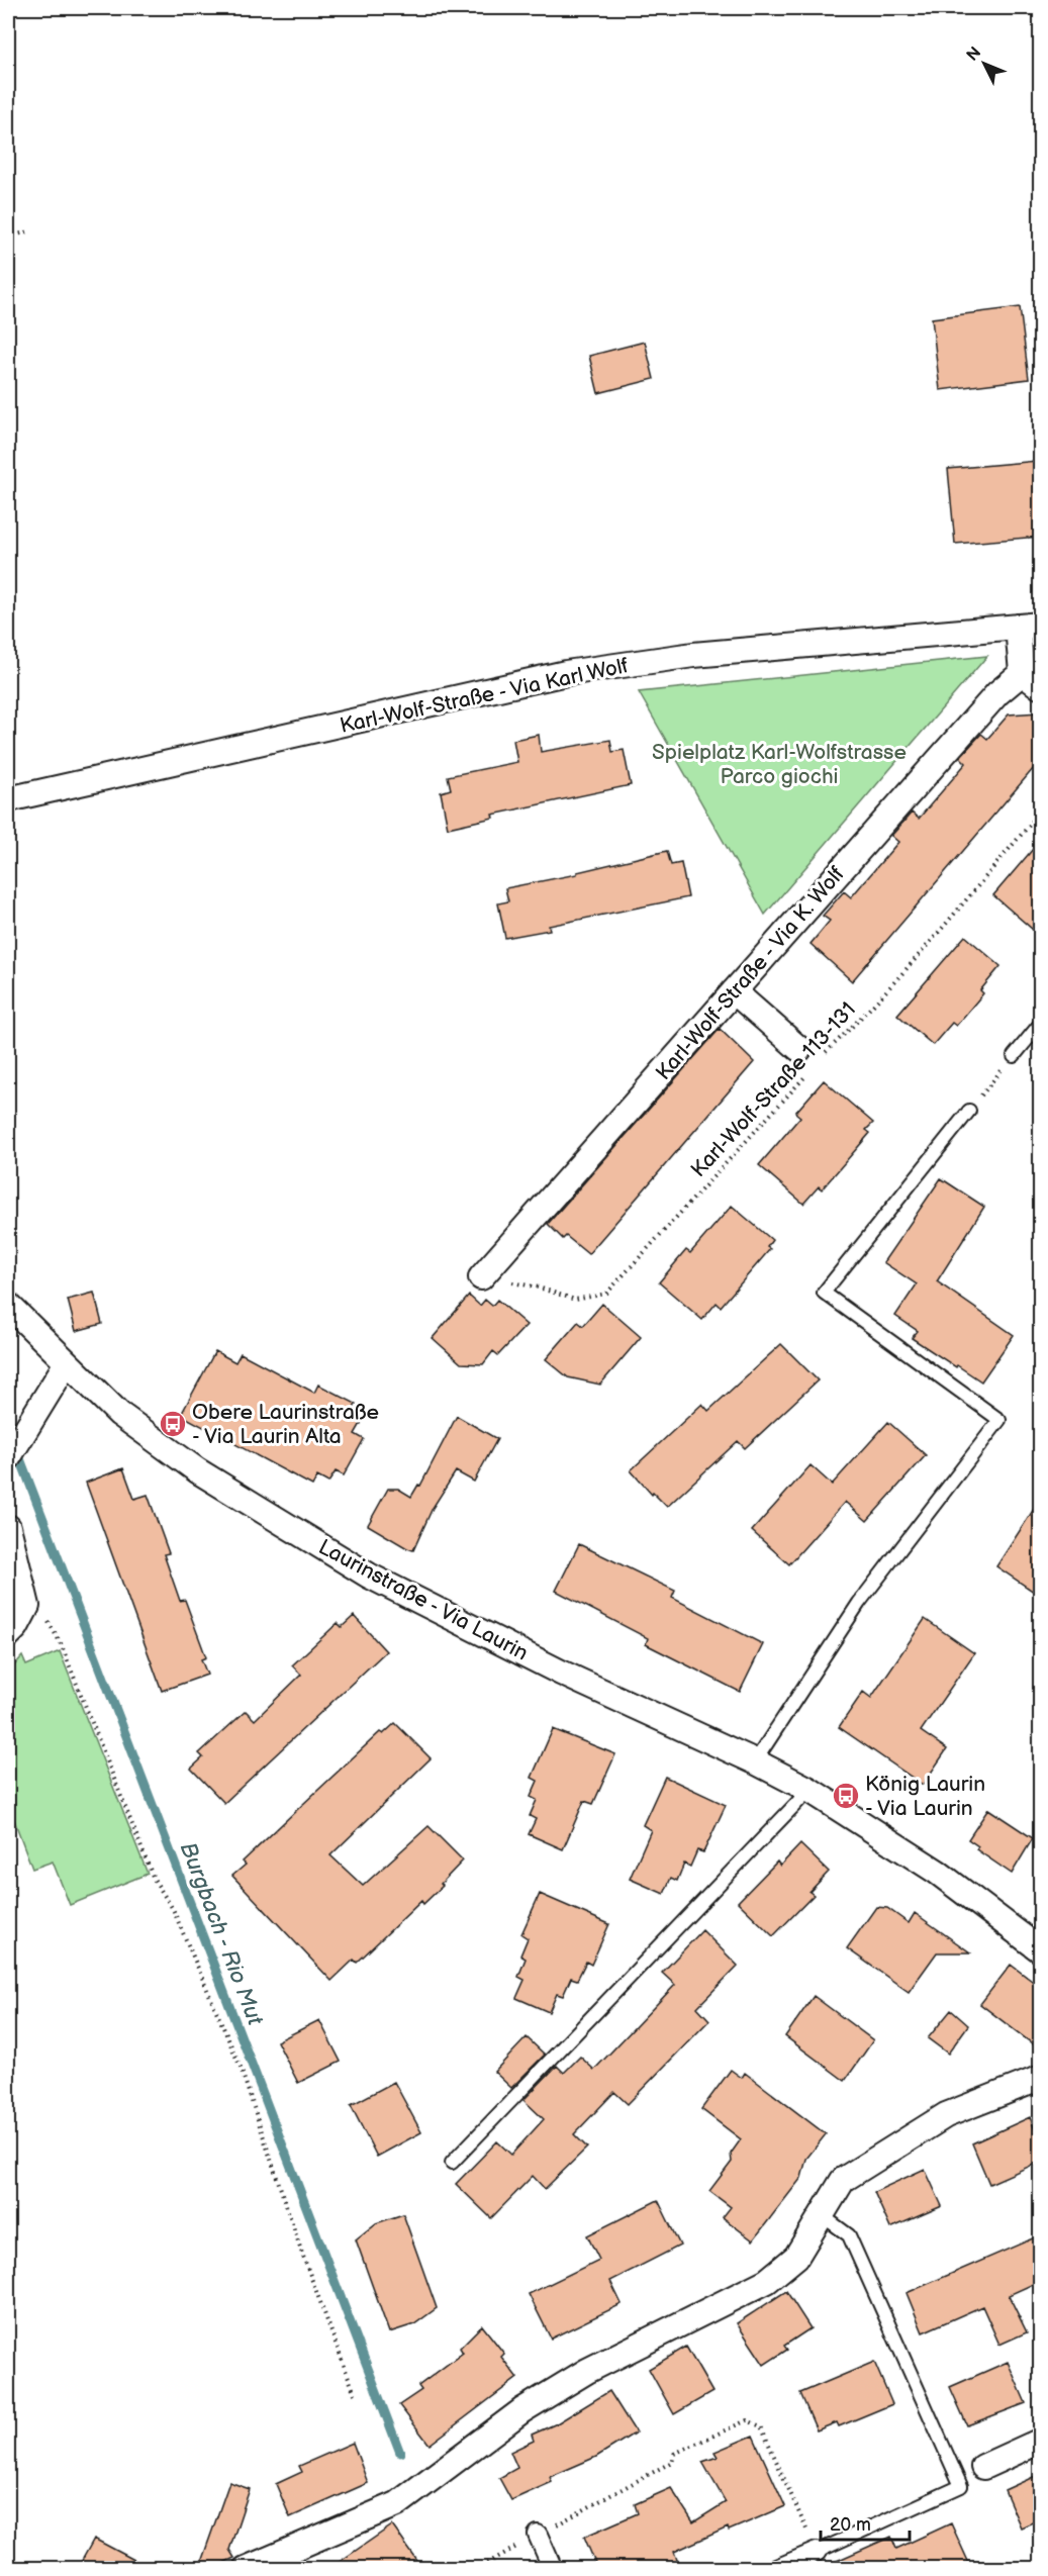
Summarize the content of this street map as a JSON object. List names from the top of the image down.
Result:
{
  "streets": {
    "street": ["Karl-Wolf-Straße - Via Karl Wolf", "Karl-Wolf-Straße - Via K. Wolf", "Laurinstraße - Via Laurin"],
    "path": ["Karl-Wolf-Straße 113-131"]
  },
  "crossings": [
    ["Karl-Wolf-Straße - Via Karl Wolf", "Karl-Wolf-Straße - Via K. Wolf"],
    ["Karl-Wolf-Straße - Via K. Wolf", "Karl-Wolf-Straße 113-131"]
  ],
  "water": ["Burgbach - Rio Mut"],
  "parks": ["Spielplatz Karl-Wolfstrasse Parco giochi"],
  "places": {
    "bus stop": ["Obere Laurinstraße - Via Laurin Alta", "König Laurin - Via Laurin"]
  },
  "scale_bar": "20 m",
  "north": "top left"
}
